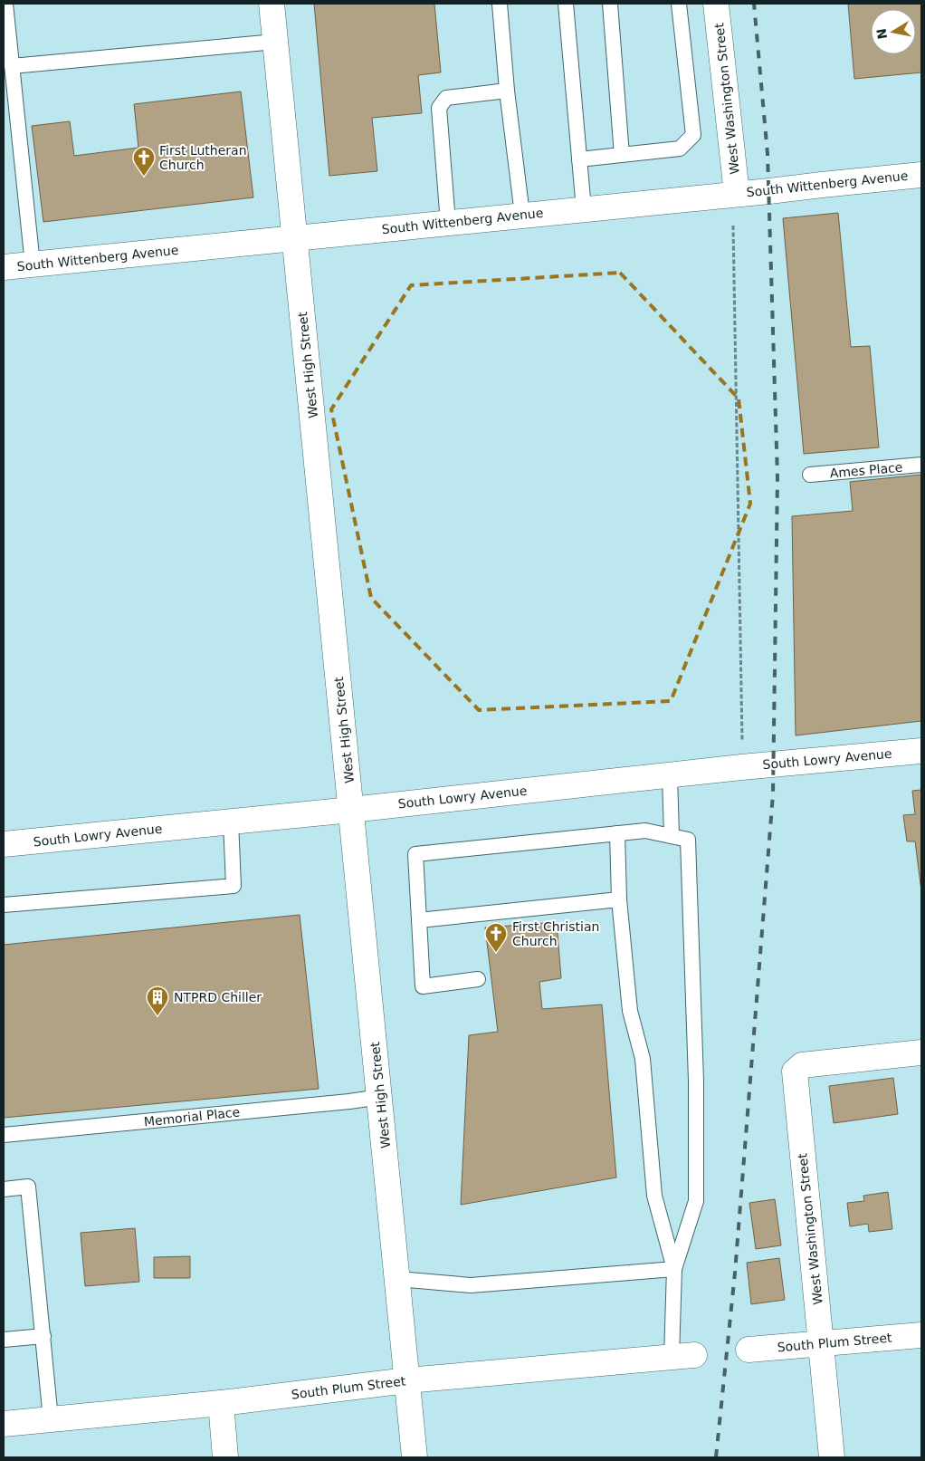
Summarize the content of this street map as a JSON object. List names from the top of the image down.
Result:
{
  "streets": {
    "street": [
      "West Washington Street",
      "South Wittenberg Avenue",
      "West High Street",
      "South Lowry Avenue",
      "South Plum Street"
    ],
    "lane": ["Ames Place", "Memorial Place"]
  },
  "crossings": [
    ["West Washington Street", "South Wittenberg Avenue"],
    ["West Washington Street", "South Plum Street"],
    ["South Wittenberg Avenue", "West High Street"],
    ["West High Street", "South Lowry Avenue"],
    ["West High Street", "Memorial Place"],
    ["West High Street", "South Plum Street"]
  ],
  "places": {
    "church": ["First Lutheran Church", "First Christian Church"],
    "building": ["NTPRD Chiller"]
  },
  "north": "left"
}
